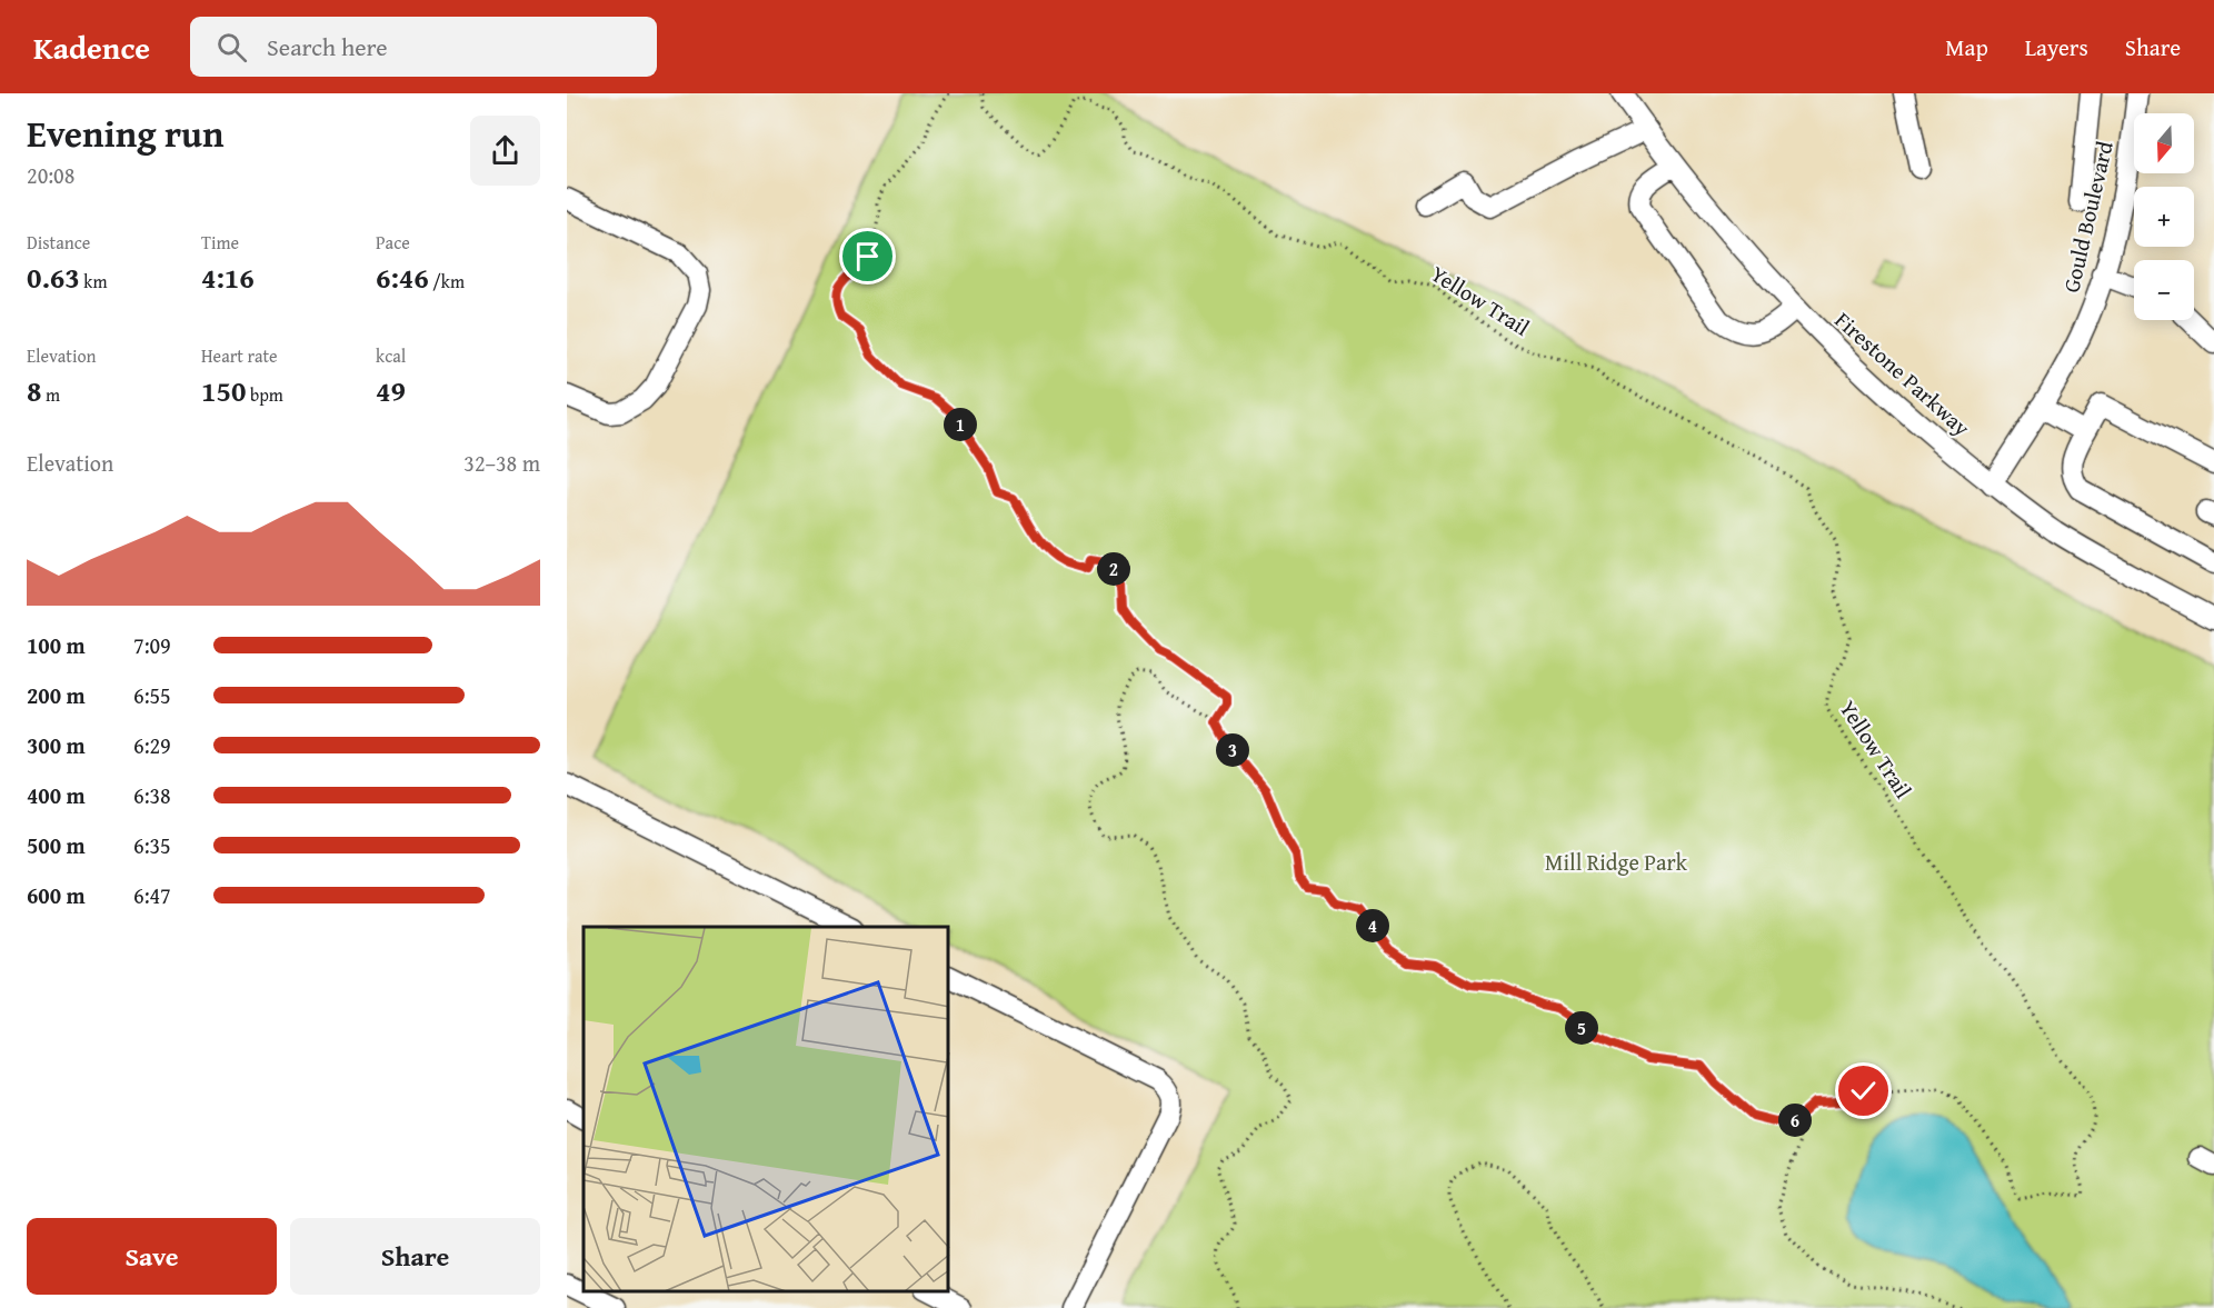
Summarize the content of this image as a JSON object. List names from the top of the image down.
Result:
{
  "streets": {
    "street": ["Gould Boulevard", "Firestone Parkway"],
    "path": ["Yellow Trail"]
  },
  "crossings": [
    ["Gould Boulevard", "Firestone Parkway"]
  ],
  "parks": ["Mill Ridge Park"],
  "north": "bottom",
  "page": {
    "header": "Kadence",
    "search": "Search here",
    "nav": ["Map", "Layers", "Share"],
    "heading": ["Evening run", "20:08"],
    "map_buttons": ["+", "−"],
    "stats": [
      ["Distance", "0.63 km"],
      ["Time", "4:16"],
      ["Pace", "6:46 /km"],
      ["Elevation", "8 m"],
      ["Heart rate", "150 bpm"],
      ["kcal", "49"]
    ],
    "pins": [
      "1",
      "2",
      "3",
      "4",
      "5",
      "6"
    ],
    "chart": ["Elevation", "32–38 m"],
    "list": [
      {
        "name": "100 m",
        "note": "7:09"
      },
      {
        "name": "200 m",
        "note": "6:55"
      },
      {
        "name": "300 m",
        "note": "6:29"
      },
      {
        "name": "400 m",
        "note": "6:38"
      },
      {
        "name": "500 m",
        "note": "6:35"
      },
      {
        "name": "600 m",
        "note": "6:47"
      }
    ],
    "buttons": ["Save", "Share"]
  }
}
